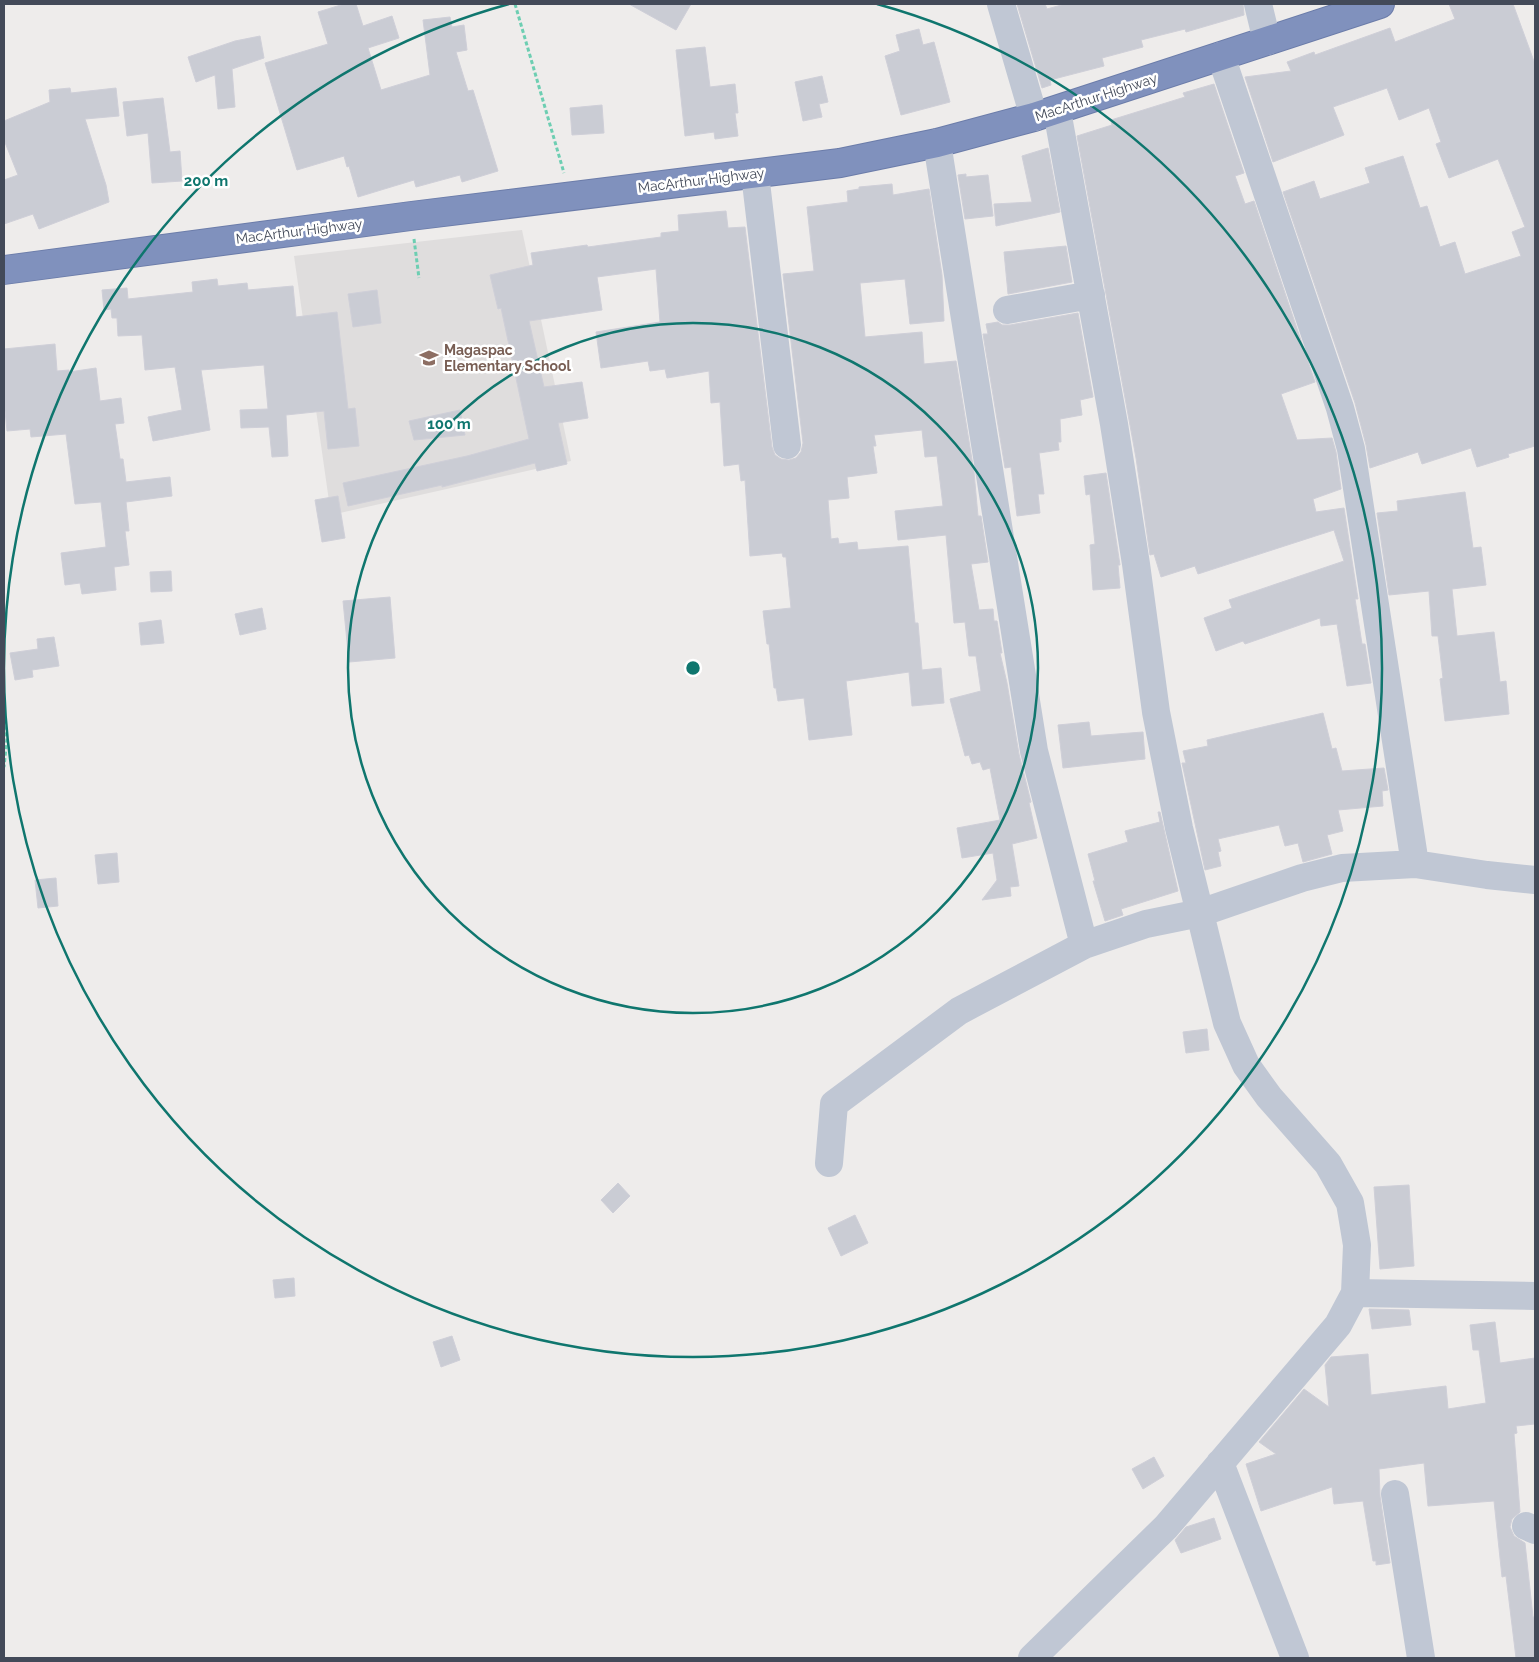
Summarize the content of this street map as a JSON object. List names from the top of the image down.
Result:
{
  "streets": {
    "highway": ["MacArthur Highway"]
  },
  "places": {
    "school or university": ["Magaspac Elementary School"]
  },
  "rings": ["200 m", "100 m"]
}
